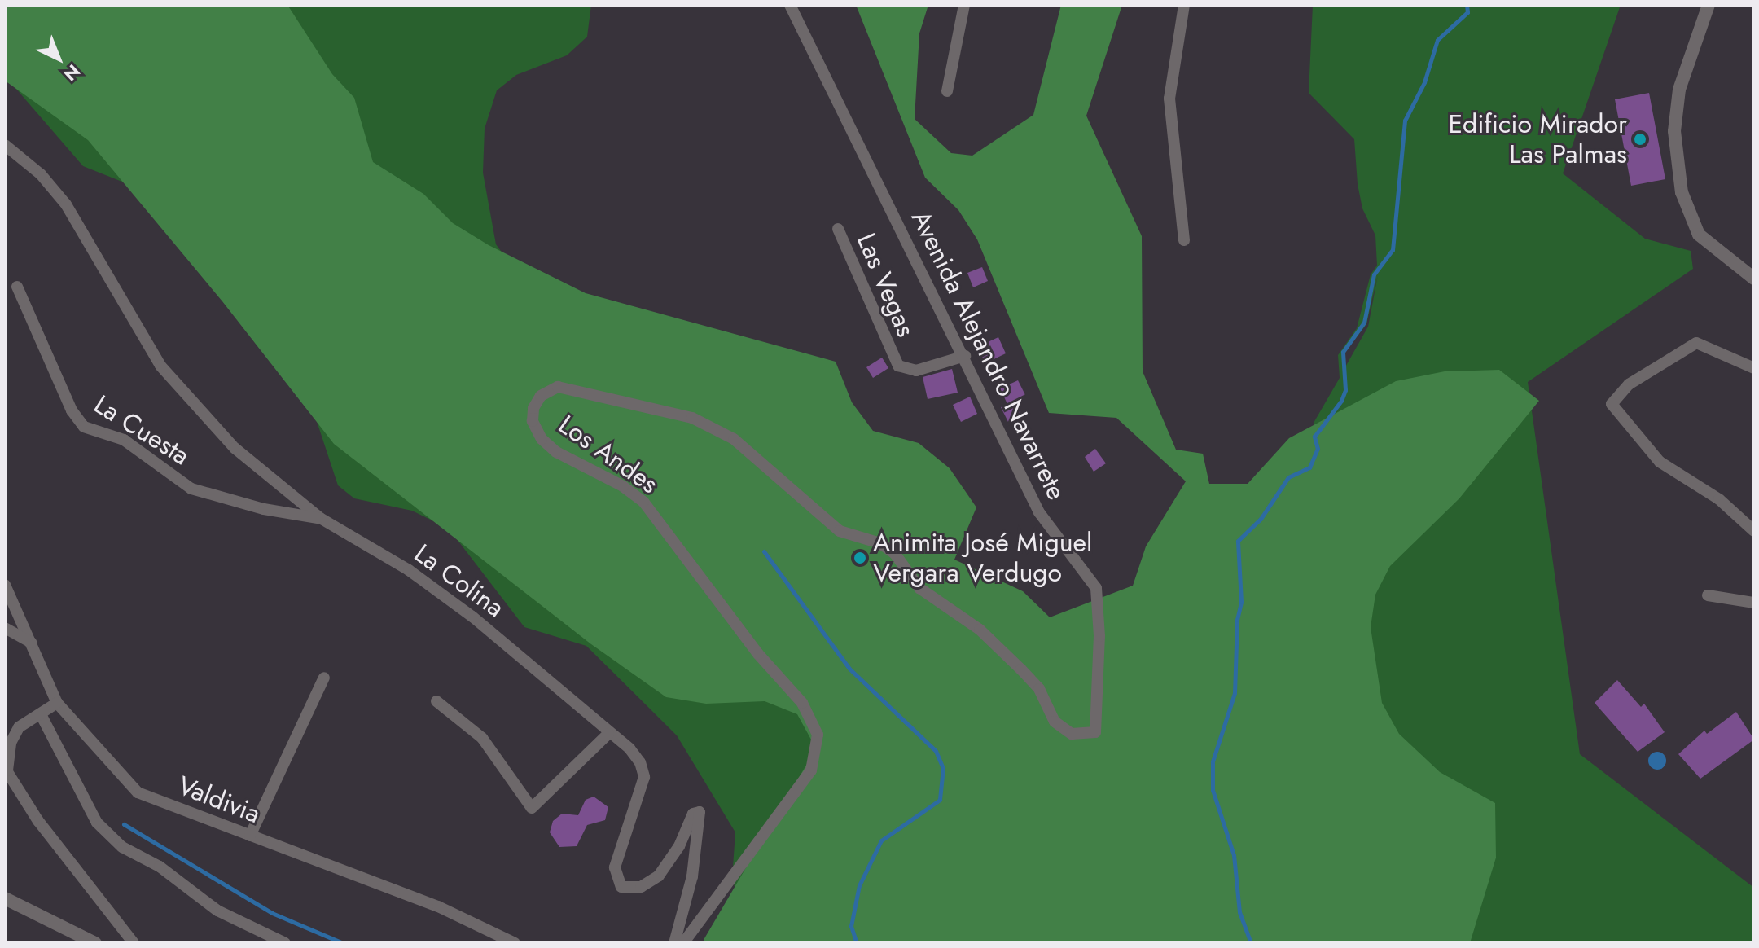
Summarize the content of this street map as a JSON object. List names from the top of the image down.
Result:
{
  "streets": {
    "street": [
      "Las Vegas",
      "Avenida Alejandro Navarrete",
      "La Cuesta",
      "Los Andes",
      "La Colina",
      "Valdivia"
    ]
  },
  "crossings": [
    ["Las Vegas", "Avenida Alejandro Navarrete"],
    ["Avenida Alejandro Navarrete", "Los Andes"],
    ["La Cuesta", "La Colina"]
  ],
  "places": ["Edificio Mirador Las Palmas", "Animita José Miguel Vergara Verdugo"],
  "north": "bottom right"
}
